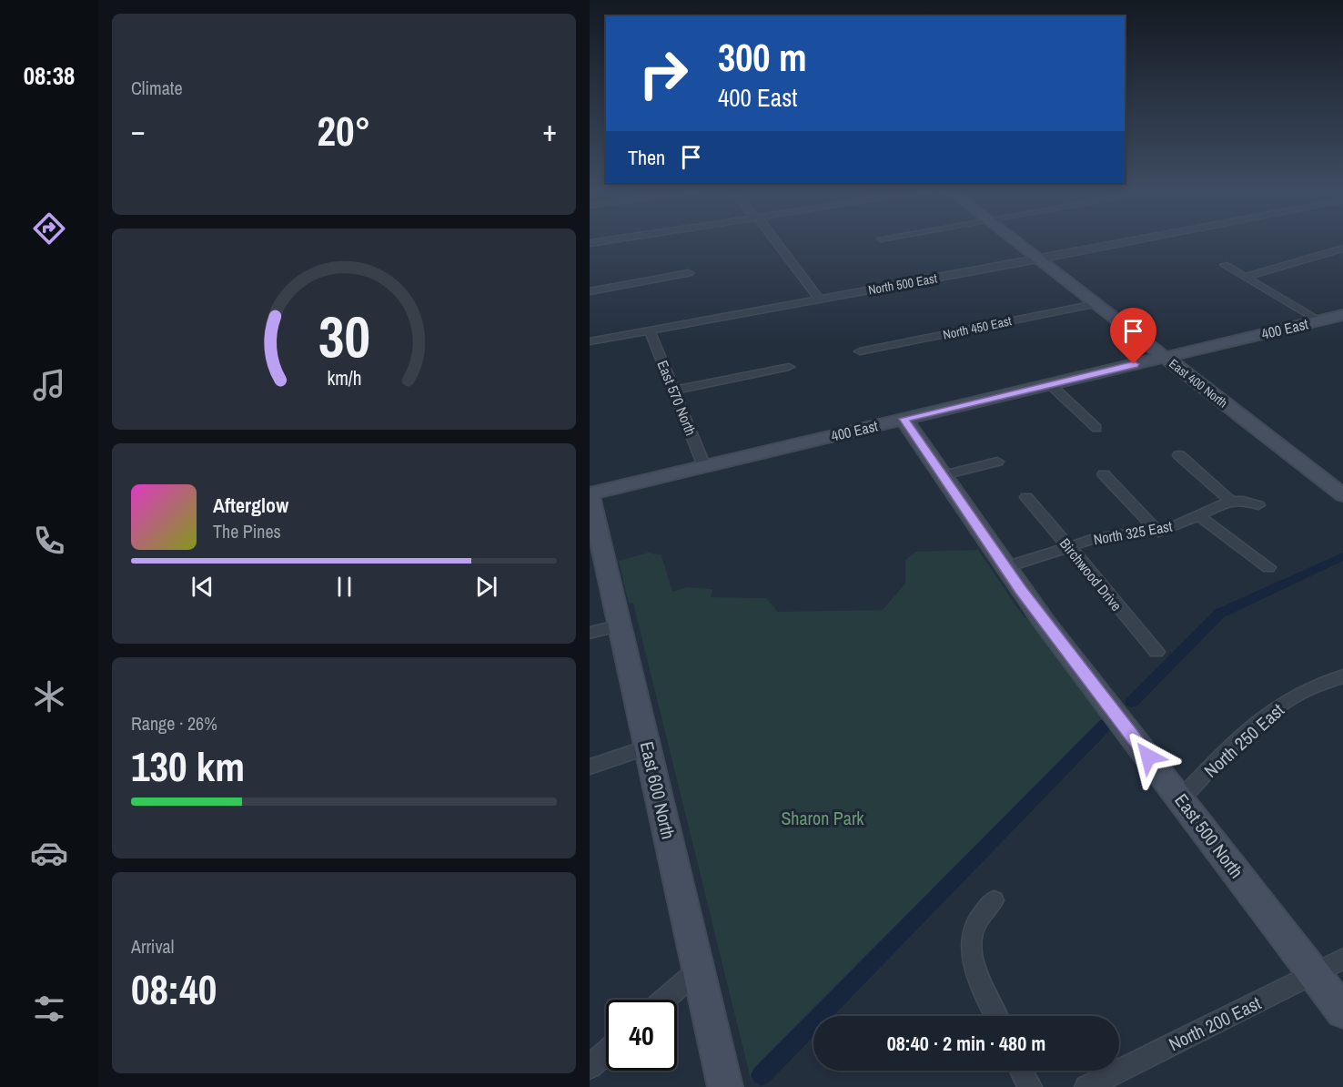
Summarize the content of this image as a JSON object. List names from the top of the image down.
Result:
{
  "streets": {
    "street": [
      "North 500 East",
      "North 450 East",
      "400 East",
      "East 400 North",
      "East 570 North",
      "North 325 East",
      "Birchwood Drive",
      "North 250 East",
      "East 600 North",
      "East 500 North",
      "North 200 East"
    ]
  },
  "crossings": [
    ["North 500 East", "East 400 North"],
    ["North 500 East", "East 570 North"],
    ["North 450 East", "East 400 North"],
    ["400 East", "East 400 North"],
    ["400 East", "East 570 North"],
    ["400 East", "East 600 North"],
    ["400 East", "East 500 North"],
    ["North 325 East", "Birchwood Drive"],
    ["North 325 East", "East 500 North"],
    ["North 250 East", "East 500 North"],
    ["East 500 North", "North 200 East"]
  ],
  "parks": ["Sharon Park"],
  "page": {
    "tabs": "08:38",
    "tile": [
      "Climate",
      ["Range · 26%", "130 km"],
      ["Arrival", "08:40"]
    ],
    "turn": ["300 m", "400 East"],
    "heat": ["−", "20°", "+"],
    "then": "Then",
    "song": ["Afterglow", "The Pines"],
    "limit": "40",
    "trip": "08:40 · 2 min · 480 m",
    "gauge": ["30", "km/h"]
  }
}
